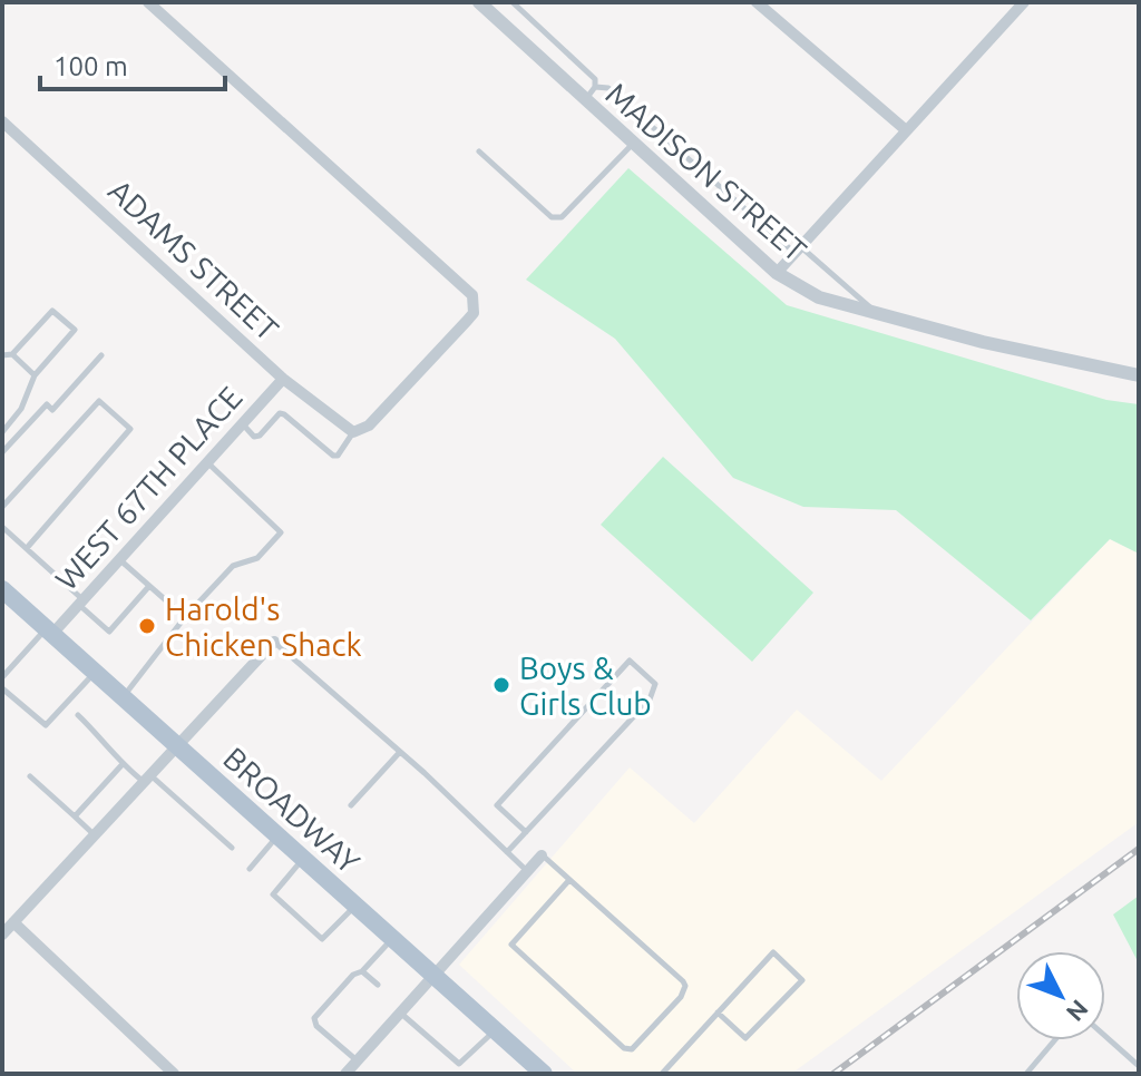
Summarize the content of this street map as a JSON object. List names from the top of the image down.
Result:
{
  "streets": {
    "main road": ["BROADWAY"],
    "street": ["MADISON STREET", "ADAMS STREET", "WEST 67TH PLACE"]
  },
  "crossings": [
    ["ADAMS STREET", "WEST 67TH PLACE"],
    ["WEST 67TH PLACE", "BROADWAY"]
  ],
  "places": ["Harold's Chicken Shack", "Boys & Girls Club"],
  "scale_bar": "100 m",
  "north": "bottom right"
}
